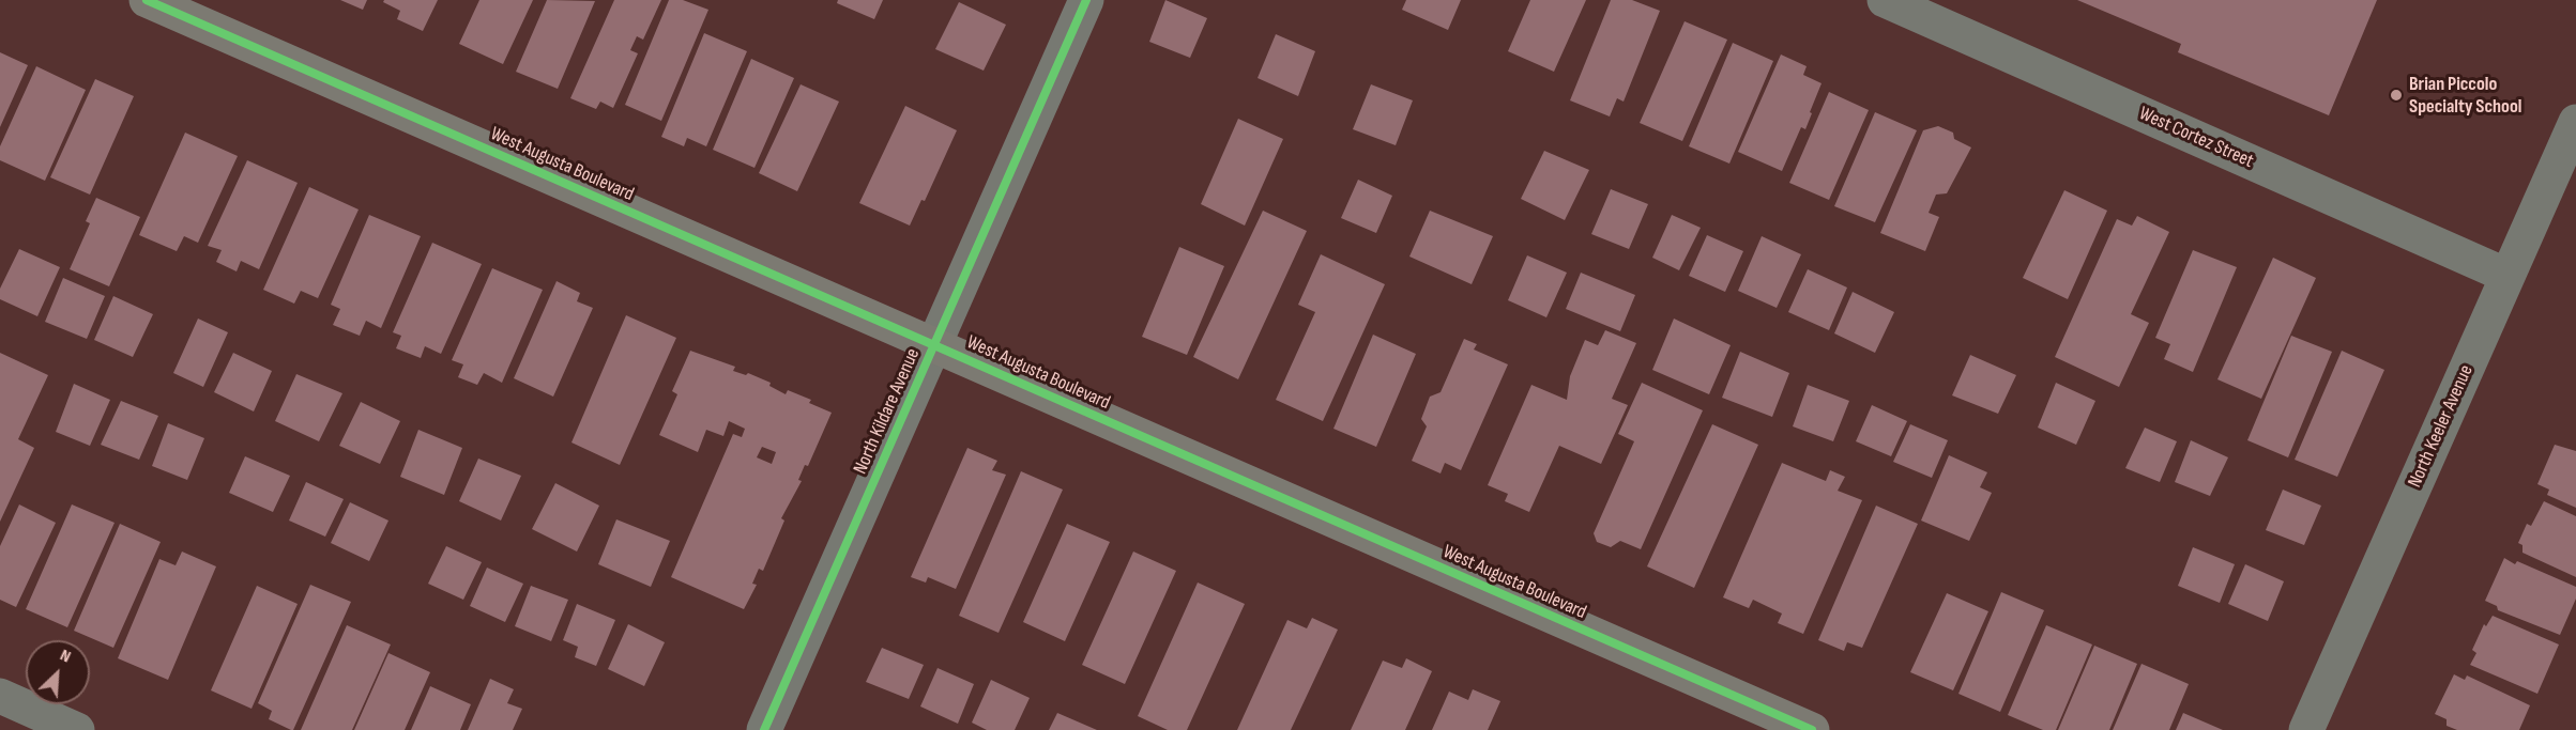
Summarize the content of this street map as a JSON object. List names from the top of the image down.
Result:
{
  "streets": {
    "street": [
      "West Cortez Street",
      "West Augusta Boulevard",
      "North Kildare Avenue",
      "North Keeler Avenue"
    ]
  },
  "crossings": [
    ["West Cortez Street", "North Keeler Avenue"],
    ["West Augusta Boulevard", "North Kildare Avenue"]
  ],
  "places": ["Brian Piccolo Specialty School"],
  "north": "top right"
}
